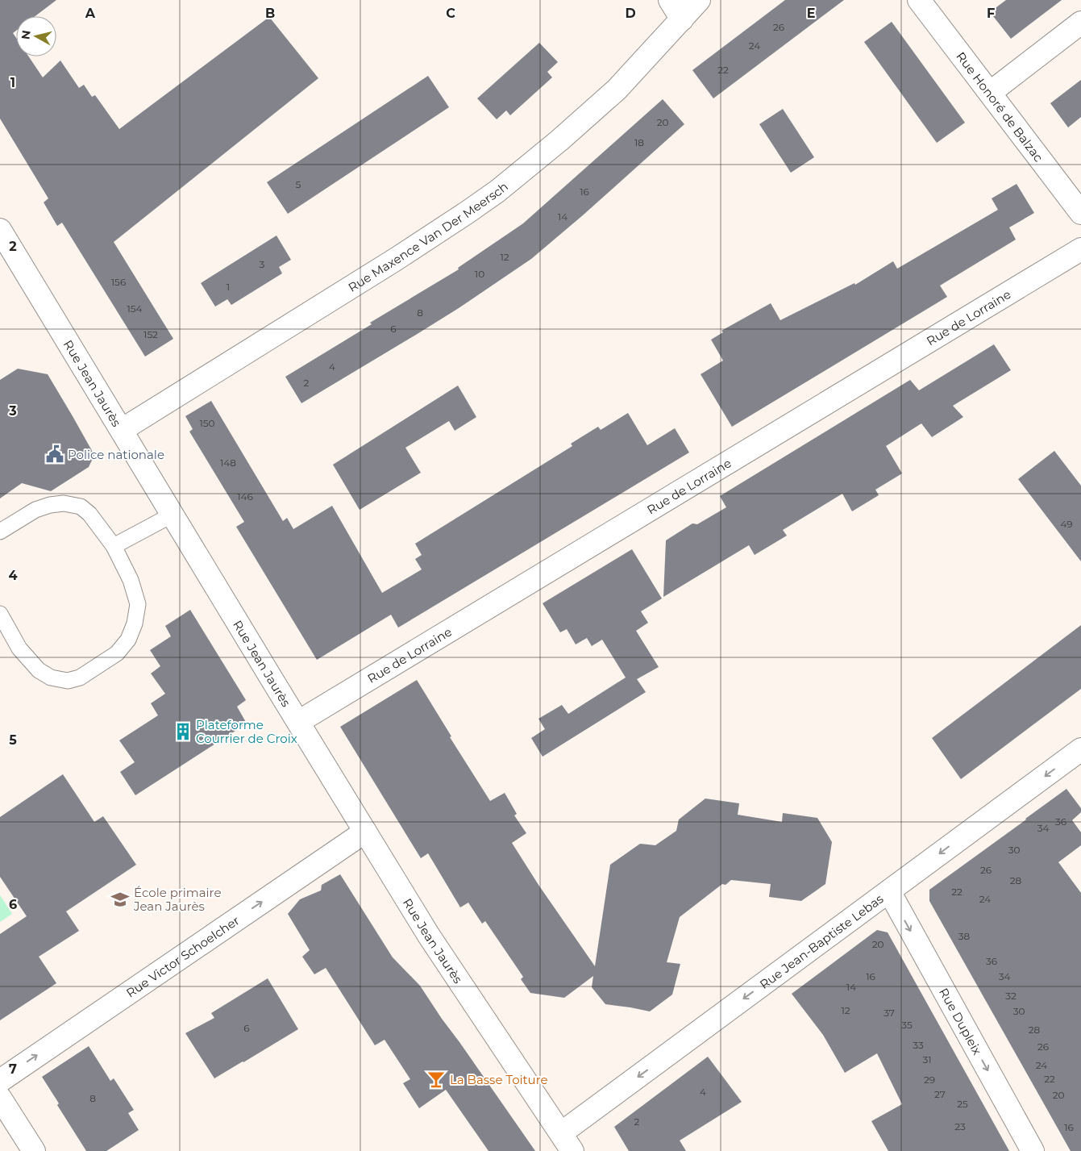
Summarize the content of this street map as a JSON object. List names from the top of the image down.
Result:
{
  "streets": {
    "street": [
      "Rue Honoré de Balzac",
      "Rue Maxence Van Der Meersch",
      "Rue de Lorraine",
      "Rue Jean Jaurès",
      "Rue Jean-Baptiste Lebas",
      "Rue Victor Schoelcher",
      "Rue Dupleix"
    ]
  },
  "crossings": [
    ["Rue Maxence Van Der Meersch", "Rue Jean Jaurès"],
    ["Rue de Lorraine", "Rue Jean Jaurès"],
    ["Rue Jean Jaurès", "Rue Jean-Baptiste Lebas"],
    ["Rue Jean Jaurès", "Rue Victor Schoelcher"],
    ["Rue Jean-Baptiste Lebas", "Rue Dupleix"]
  ],
  "one_way": ["Rue Jean-Baptiste Lebas", "Rue Victor Schoelcher", "Rue Dupleix"],
  "places": {
    "public building": ["Police nationale"],
    "building": ["Plateforme Courrier de Croix"],
    "school or university": ["École primaire Jean Jaurès"],
    "bar": ["La Basse Toiture"]
  },
  "house_numbers": [
    "26",
    "24",
    "22",
    "20",
    "18",
    "5",
    "16",
    "14",
    "12",
    "3",
    "10",
    "156",
    "1",
    "154",
    "8",
    "6",
    "152",
    "4",
    "2",
    "150",
    "148",
    "146",
    "49",
    "36",
    "34",
    "30",
    "26",
    "28",
    "22",
    "24",
    "38",
    "20",
    "36",
    "16",
    "34",
    "14",
    "32",
    "12",
    "30",
    "37",
    "35",
    "6",
    "28",
    "33",
    "26",
    "31",
    "24",
    "22",
    "29",
    "4",
    "27",
    "20",
    "8",
    "25",
    "2",
    "23",
    "16"
  ],
  "north": "left",
  "grid": {
    "columns": [
      "A",
      "B",
      "C",
      "D",
      "E",
      "F"
    ],
    "rows": [
      "1",
      "2",
      "3",
      "4",
      "5",
      "6",
      "7"
    ]
  }
}
